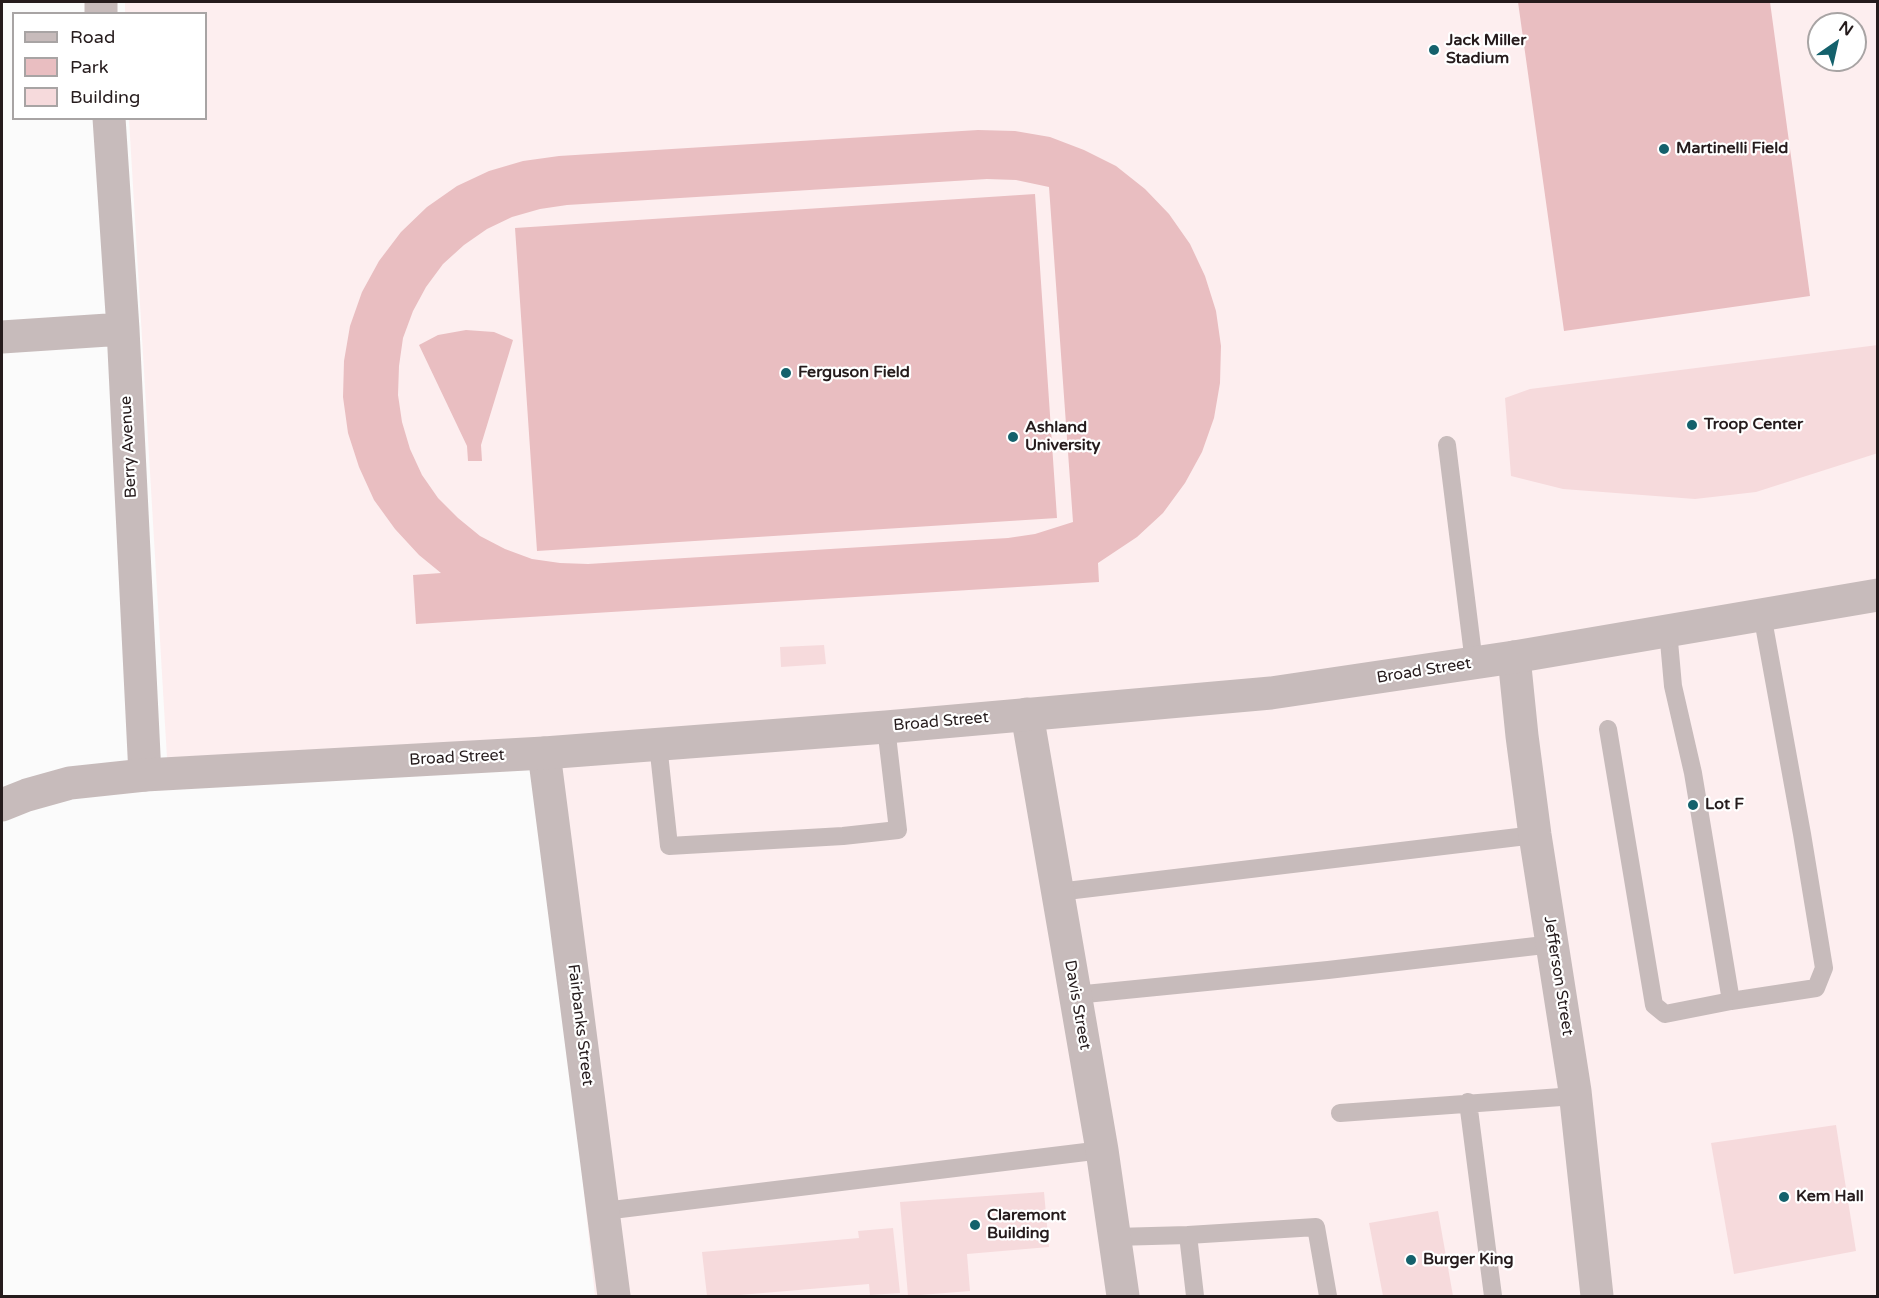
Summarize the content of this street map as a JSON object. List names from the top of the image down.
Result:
{
  "streets": {
    "street": [
      "Berry Avenue",
      "Broad Street",
      "Jefferson Street",
      "Davis Street",
      "Fairbanks Street"
    ]
  },
  "crossings": [
    ["Berry Avenue", "Broad Street"],
    ["Broad Street", "Jefferson Street"],
    ["Broad Street", "Davis Street"],
    ["Broad Street", "Fairbanks Street"]
  ],
  "places": [
    "Jack Miller Stadium",
    "Martinelli Field",
    "Ferguson Field",
    "Troop Center",
    "Ashland University",
    "Lot F",
    "Kem Hall",
    "Claremont Building",
    "Burger King"
  ],
  "legend": ["Road", "Park", "Building"],
  "north": "top right"
}
